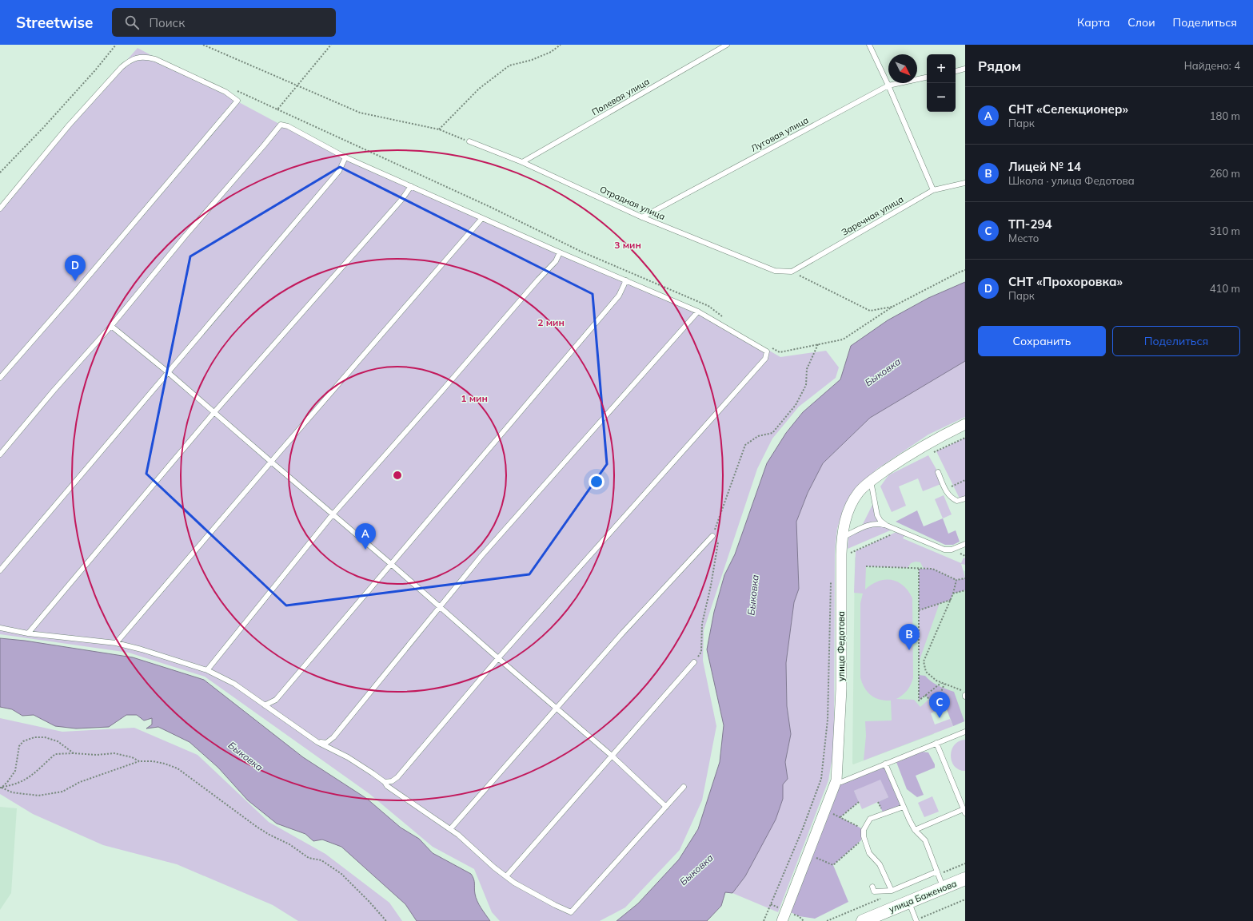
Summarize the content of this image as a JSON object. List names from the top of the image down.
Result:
{
  "streets": {
    "street": ["улица Федотова", "улица Баженова"],
    "lane": [
      "Полевая улица",
      "Луговая улица",
      "Отрадная улица",
      "Заречная улица"
    ]
  },
  "crossings": [
    ["Полевая улица", "Отрадная улица"],
    ["Луговая улица", "Отрадная улица"],
    ["Отрадная улица", "Заречная улица"]
  ],
  "water": ["Быковка"],
  "north": "bottom right",
  "page": {
    "header": "Streetwise",
    "search": "Поиск",
    "nav": ["Карта", "Слои", "Поделиться"],
    "heading": ["Рядом", "Найдено: 4"],
    "map_buttons": ["+", "−"],
    "list": [
      {
        "mark": "A",
        "name": "СНТ «Селекционер»",
        "note": "Парк",
        "value": "180 m"
      },
      {
        "mark": "B",
        "name": "Лицей № 14",
        "note": "Школа · улица Федотова",
        "value": "260 m"
      },
      {
        "mark": "C",
        "name": "ТП-294",
        "note": "Место",
        "value": "310 m"
      },
      {
        "mark": "D",
        "name": "СНТ «Прохоровка»",
        "note": "Парк",
        "value": "410 m"
      }
    ],
    "pins": [
      "D",
      "A",
      "B",
      "C"
    ],
    "buttons": ["Сохранить", "Поделиться"]
  },
  "rings": ["3 мин", "2 мин", "1 мин"]
}
